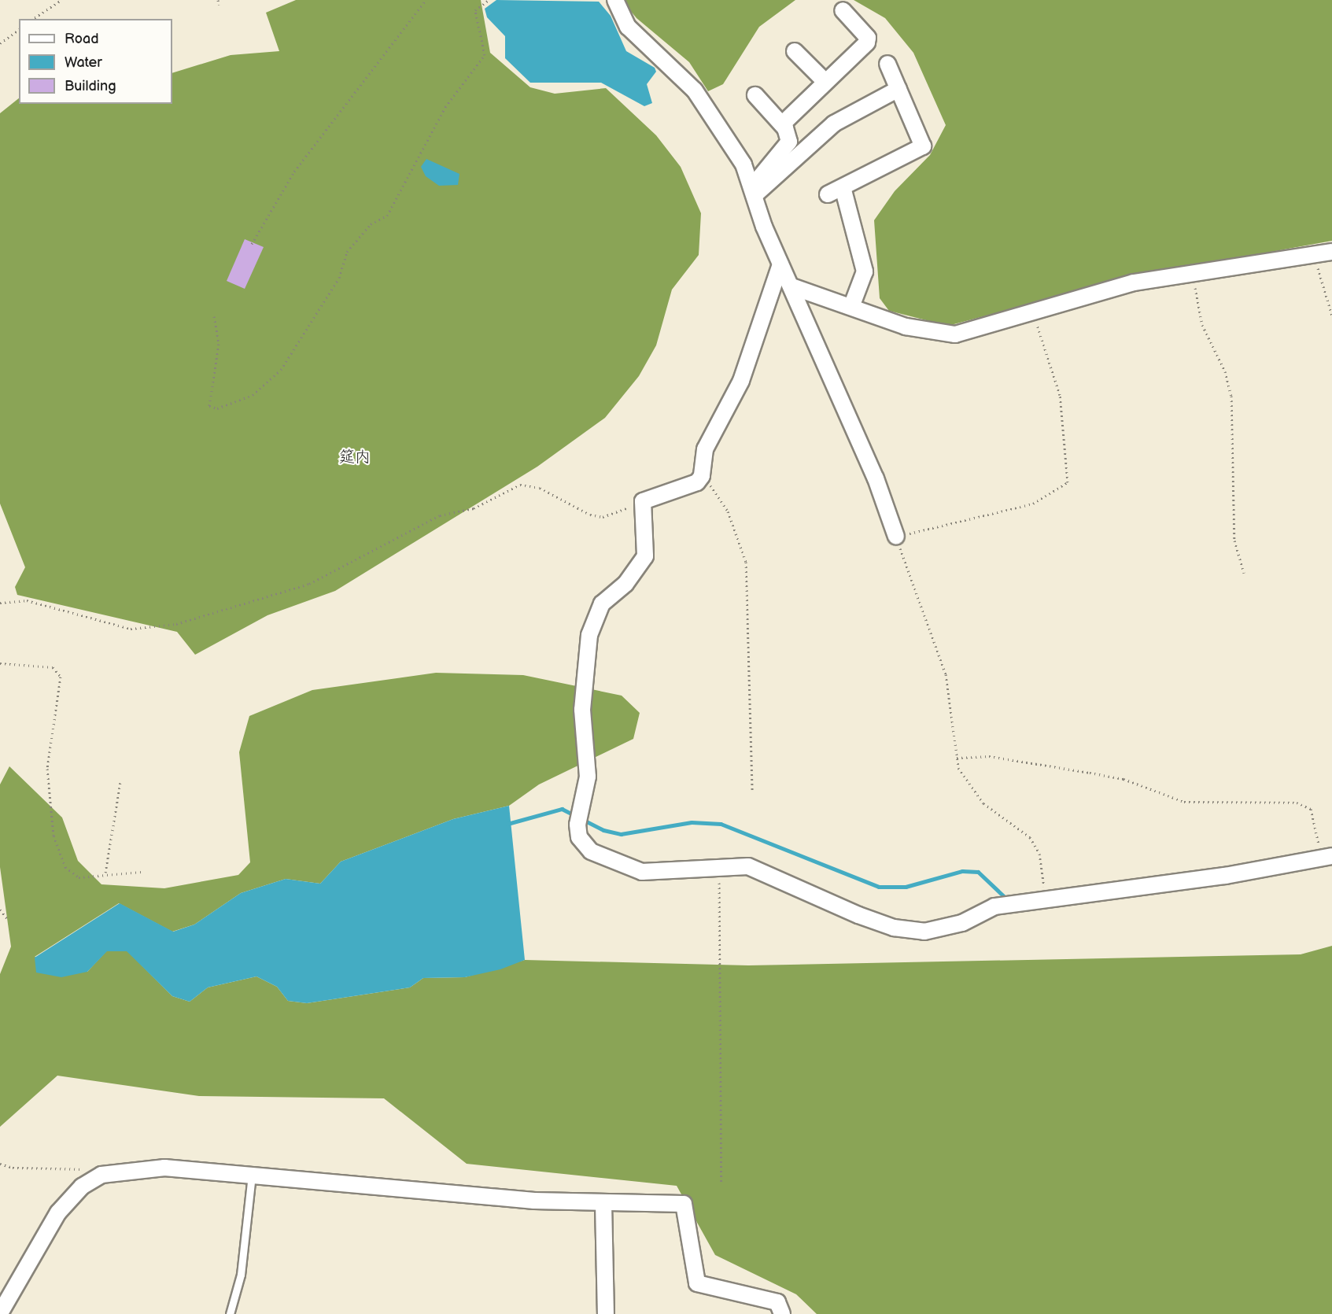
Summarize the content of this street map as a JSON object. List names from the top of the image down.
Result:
{
  "districts": ["筵内"],
  "legend": ["Road", "Water", "Building"]
}
